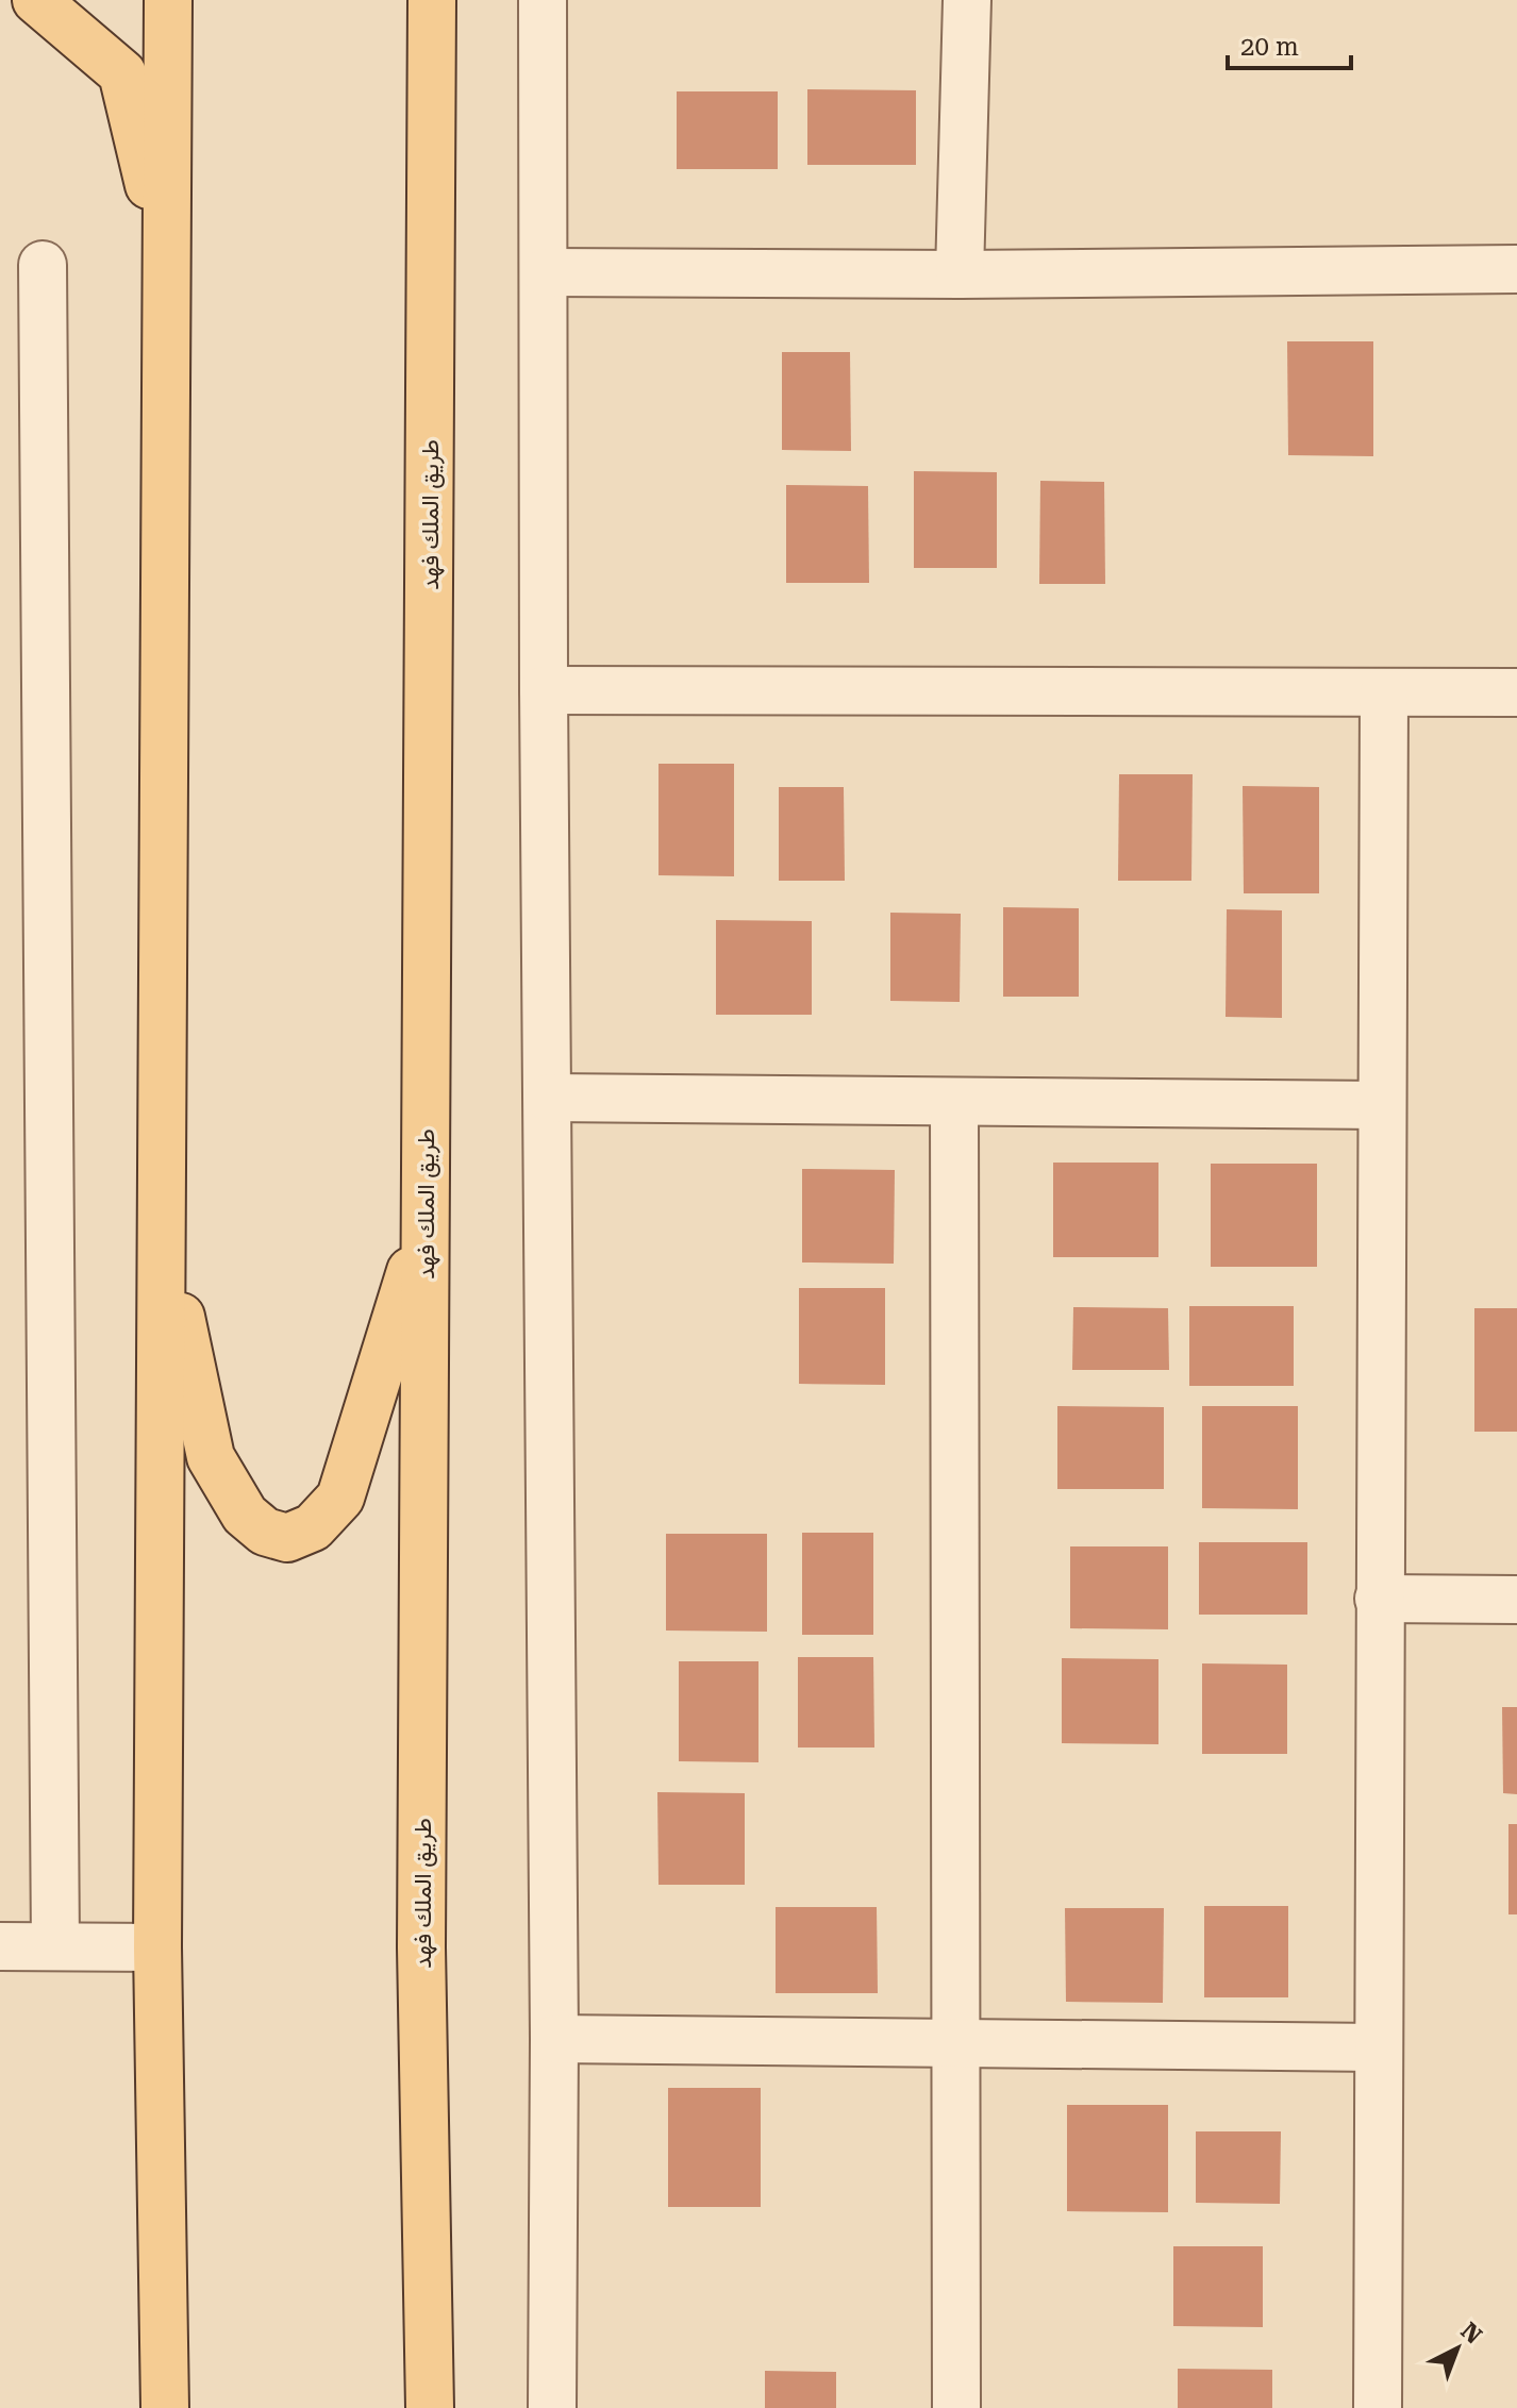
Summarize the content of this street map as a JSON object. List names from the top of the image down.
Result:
{
  "streets": {
    "main road": ["طريق الملك فهد"]
  },
  "scale_bar": "20 m",
  "north": "top right"
}
